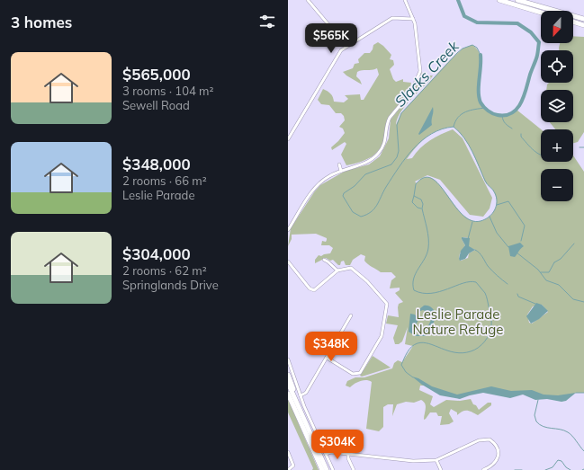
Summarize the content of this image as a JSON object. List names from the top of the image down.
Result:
{
  "water": ["Slacks Creek"],
  "parks": ["Leslie Parade Nature Refuge"],
  "north": "bottom",
  "page": {
    "heading": "3 homes",
    "map_buttons": ["+", "−"],
    "price": ["$565K", "$348K", "$304K"],
    "list": [
      {
        "name": "$565,000",
        "note": "3 rooms · 104 m² · Sewell Road"
      },
      {
        "name": "$348,000",
        "note": "2 rooms · 66 m² · Leslie Parade"
      },
      {
        "name": "$304,000",
        "note": "2 rooms · 62 m² · Springlands Drive"
      }
    ]
  }
}
